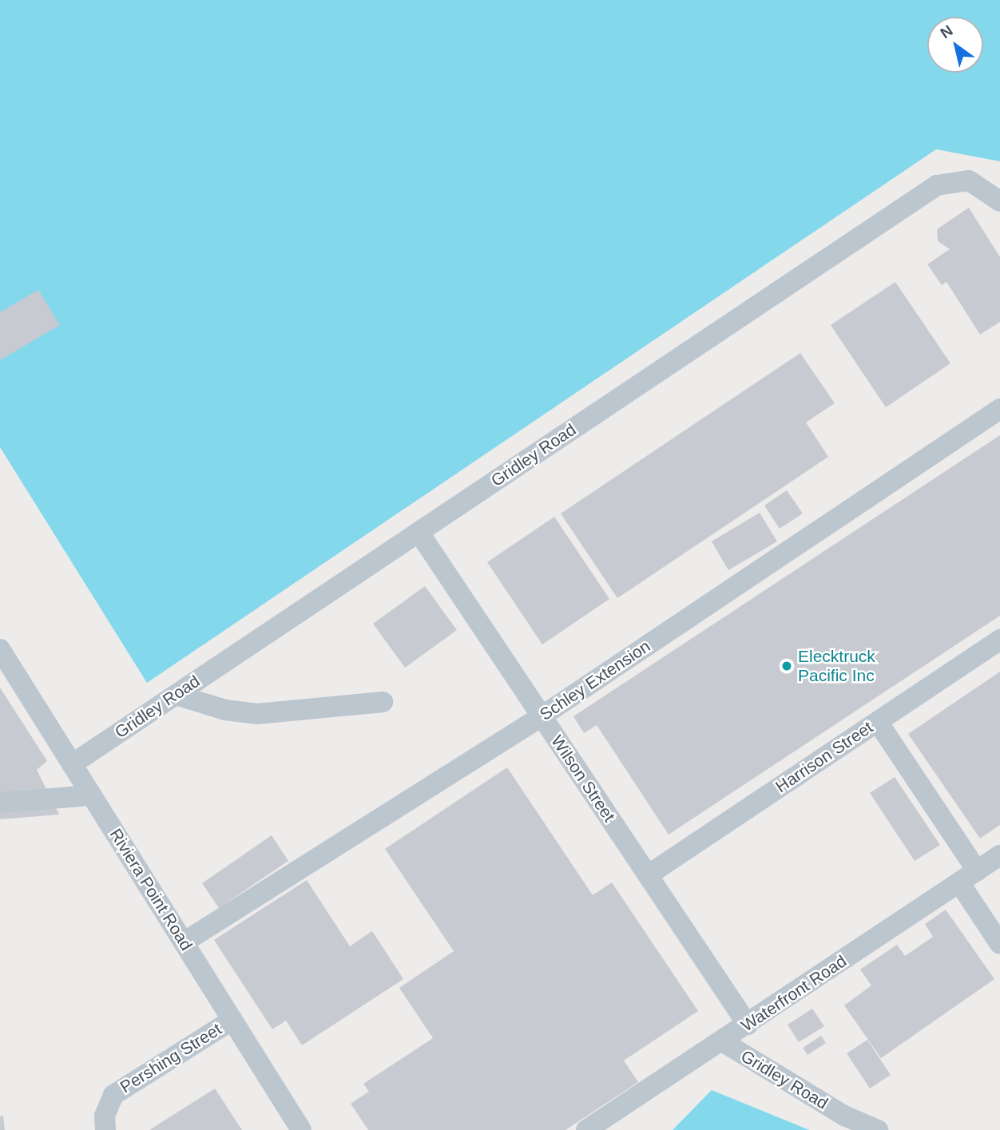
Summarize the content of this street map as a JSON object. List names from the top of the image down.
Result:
{
  "streets": {
    "street": [
      "Gridley Road",
      "Schley Extension",
      "Harrison Street",
      "Wilson Street",
      "Riviera Point Road",
      "Waterfront Road",
      "Pershing Street"
    ]
  },
  "crossings": [
    ["Gridley Road", "Wilson Street"],
    ["Gridley Road", "Riviera Point Road"],
    ["Gridley Road", "Waterfront Road"],
    ["Schley Extension", "Wilson Street"],
    ["Schley Extension", "Riviera Point Road"],
    ["Harrison Street", "Wilson Street"],
    ["Wilson Street", "Waterfront Road"],
    ["Riviera Point Road", "Pershing Street"]
  ],
  "places": ["Elecktruck Pacific Inc"],
  "north": "top left"
}
